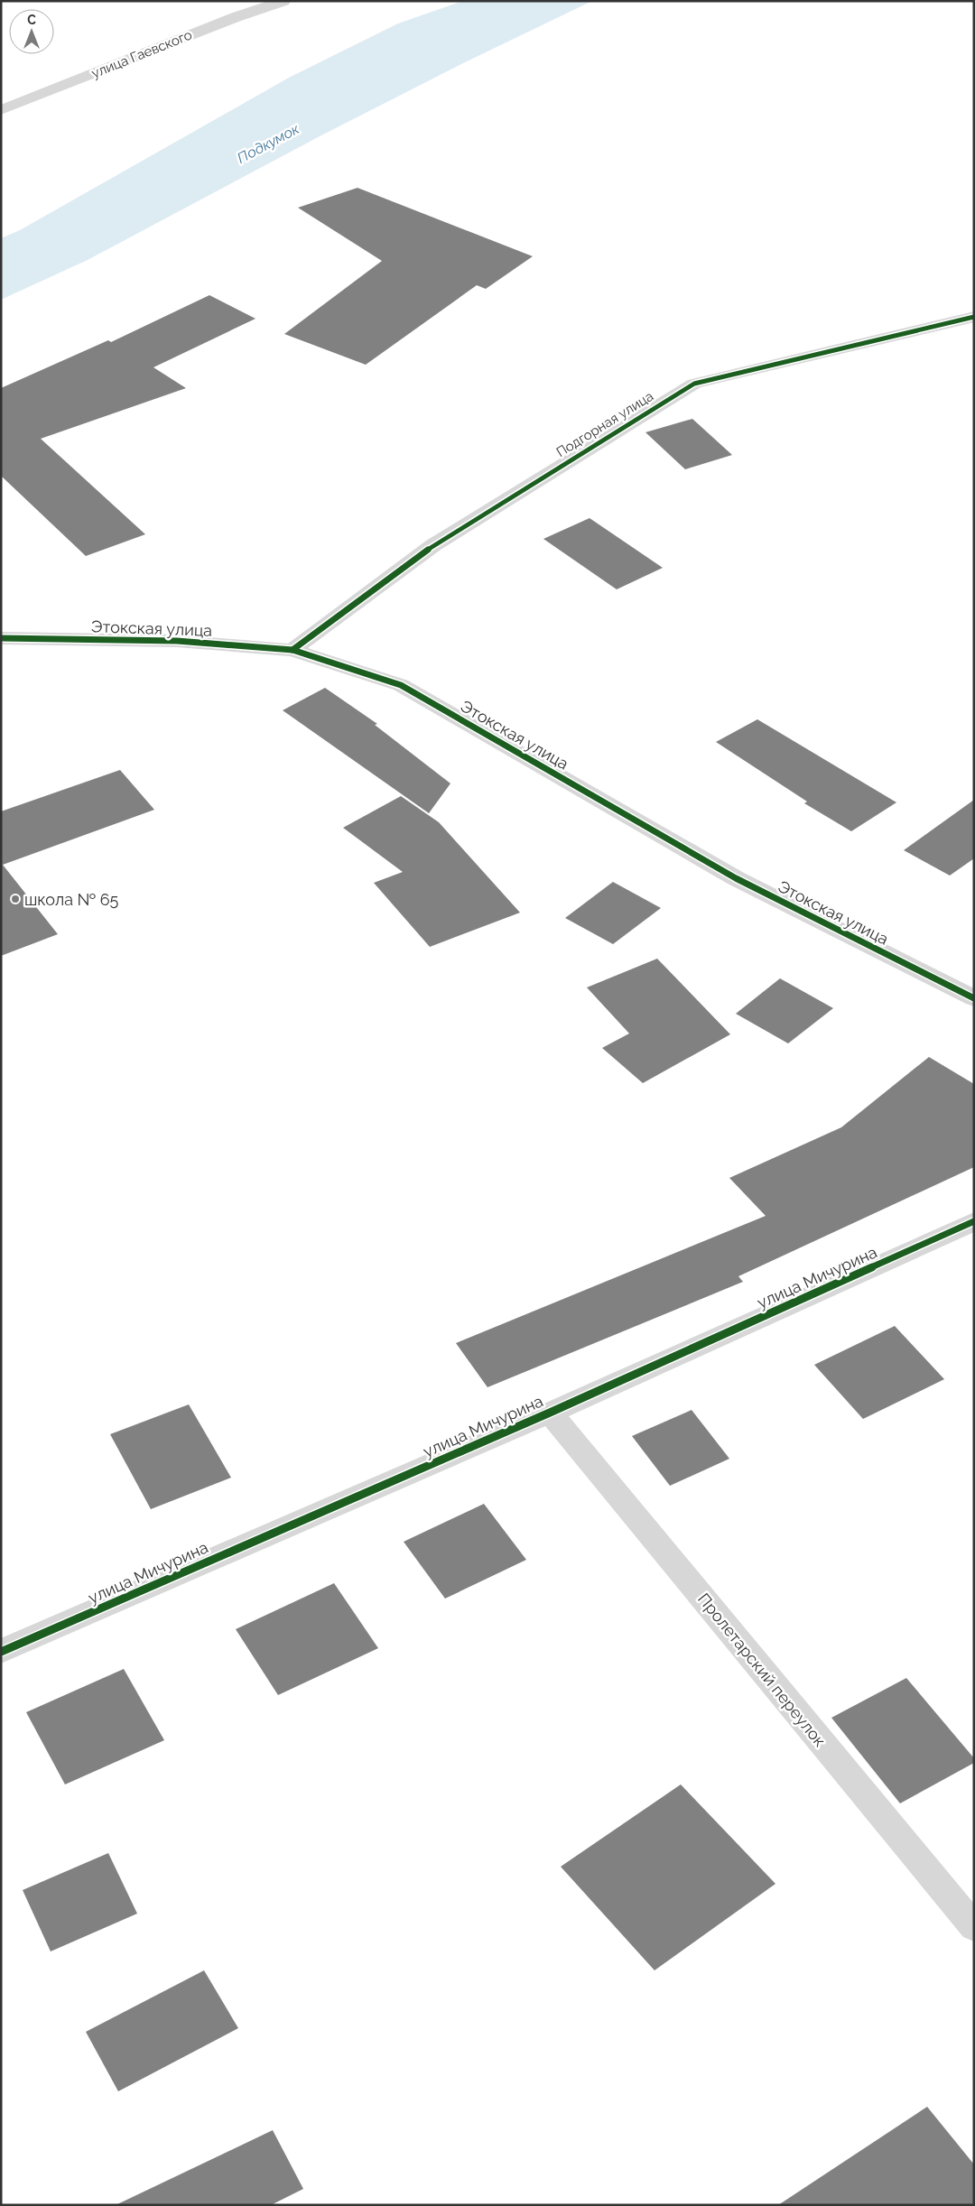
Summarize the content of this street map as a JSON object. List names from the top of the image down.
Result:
{
  "streets": {
    "street": [
      "улица Гаевского",
      "Подгорная улица",
      "Этокская улица",
      "улица Мичурина",
      "Пролетарский переулок"
    ]
  },
  "crossings": [
    ["Подгорная улица", "Этокская улица"],
    ["улица Мичурина", "Пролетарский переулок"]
  ],
  "water": ["Подкумок"],
  "places": ["школа № 65"],
  "north": "top"
}
